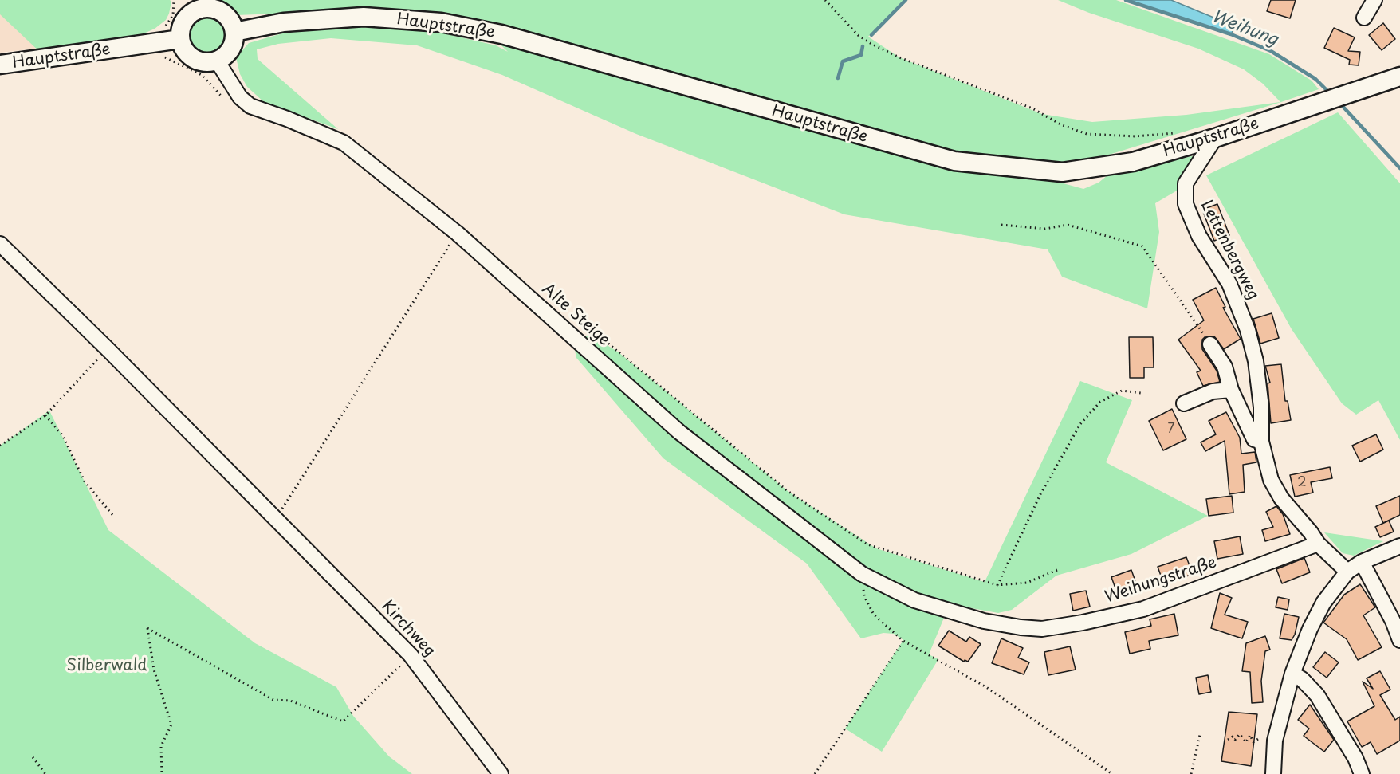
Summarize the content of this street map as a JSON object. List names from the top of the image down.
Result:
{
  "streets": {
    "main road": ["Hauptstraße"],
    "street": [
      "Lettenbergweg",
      "Alte Steige",
      "Weihungstraße",
      "Kirchweg"
    ]
  },
  "crossings": [
    ["Hauptstraße", "Lettenbergweg"],
    ["Hauptstraße", "Alte Steige"],
    ["Lettenbergweg", "Weihungstraße"],
    ["Alte Steige", "Weihungstraße"]
  ],
  "water": ["Weihung"],
  "parks": ["Silberwald"],
  "house_numbers": ["7", "2"]
}
